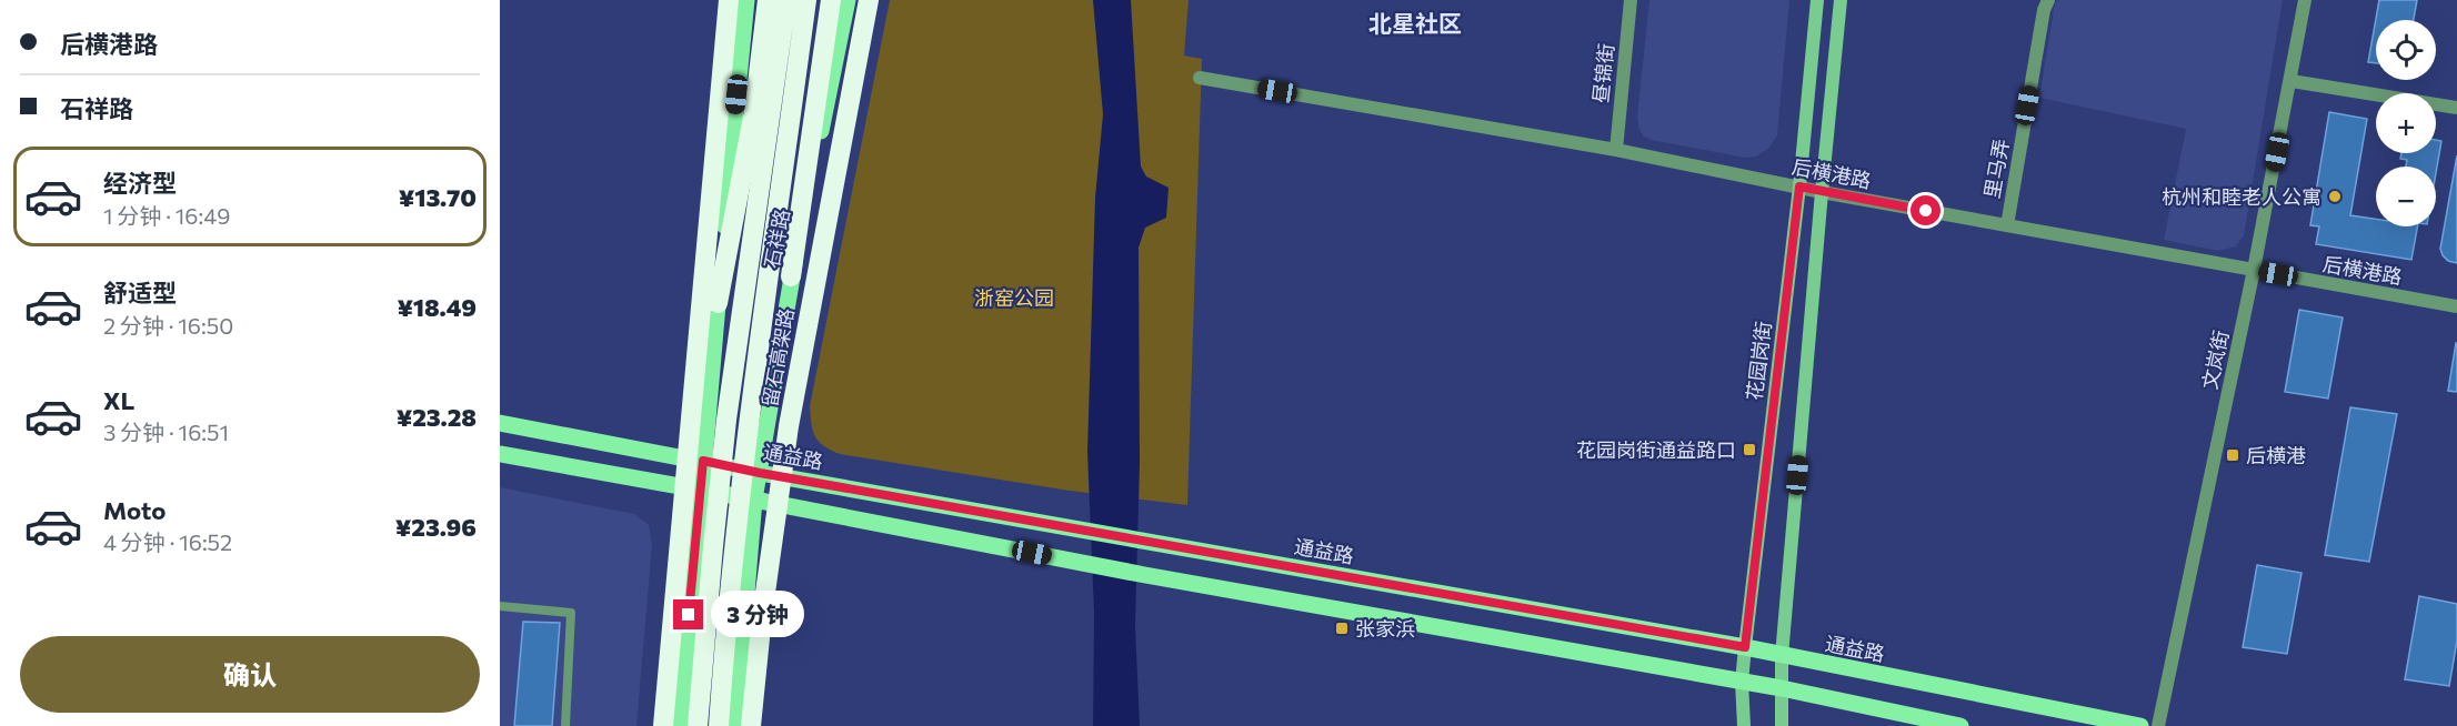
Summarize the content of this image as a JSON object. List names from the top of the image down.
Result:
{
  "streets": {
    "highway": ["留石高架路"],
    "main road": ["石祥路", "通益路"],
    "street": [
      "昼锦街",
      "里马弄",
      "后横港路",
      "文岚街",
      "花园岗街"
    ]
  },
  "crossings": [
    ["昼锦街", "后横港路"],
    ["里马弄", "后横港路"],
    ["后横港路", "文岚街"],
    ["后横港路", "花园岗街"],
    ["石祥路", "通益路"],
    ["花园岗街", "通益路"]
  ],
  "districts": ["北星社区"],
  "parks": ["浙窑公园"],
  "places": {
    "other": ["杭州和睦老人公寓"],
    "transit": ["花园岗街通益路口", "后横港", "张家浜"]
  },
  "page": {
    "banner": ["后横港路", "石祥路"],
    "map_buttons": ["+", "−"],
    "list": [
      {
        "name": "经济型",
        "note": "1 分钟 · 16:49",
        "value": "¥13.70"
      },
      {
        "name": "舒适型",
        "note": "2 分钟 · 16:50",
        "value": "¥18.49"
      },
      {
        "name": "XL",
        "note": "3 分钟 · 16:51",
        "value": "¥23.28"
      },
      {
        "name": "Moto",
        "note": "4 分钟 · 16:52",
        "value": "¥23.96"
      }
    ],
    "bubble": "3 分钟",
    "buttons": "确认"
  }
}
